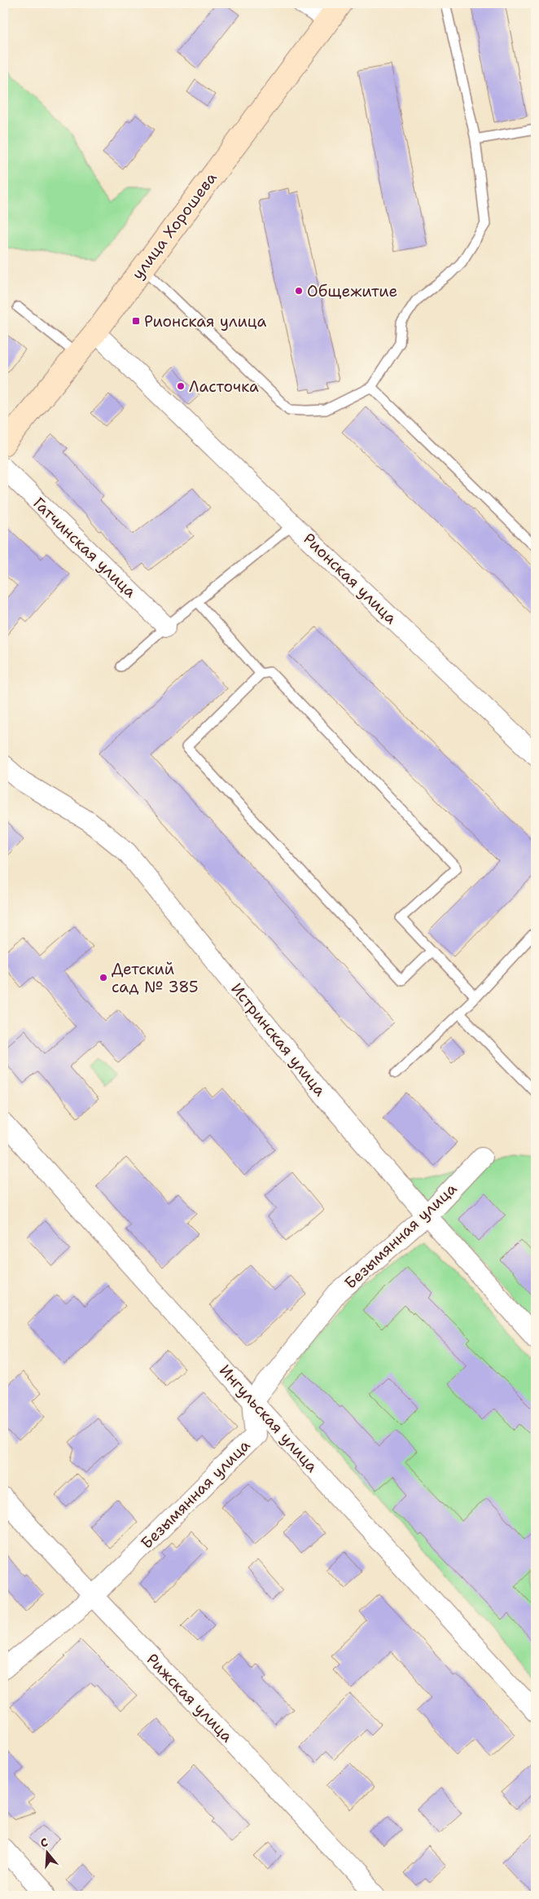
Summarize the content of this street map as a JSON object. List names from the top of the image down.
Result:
{
  "streets": {
    "main road": ["улица Хорошева"],
    "street": [
      "Гатчинская улица",
      "Рионская улица",
      "Истринская улица",
      "Безымянная улица",
      "Ингульская улица",
      "Рижская улица"
    ]
  },
  "crossings": [
    ["улица Хорошева", "Рионская улица"],
    ["Истринская улица", "Безымянная улица"],
    ["Безымянная улица", "Ингульская улица"],
    ["Безымянная улица", "Рижская улица"]
  ],
  "places": {
    "other": ["Общежитие", "Ласточка", "Детский сад № 385"],
    "transit": ["Рионская улица"]
  },
  "north": "top"
}
